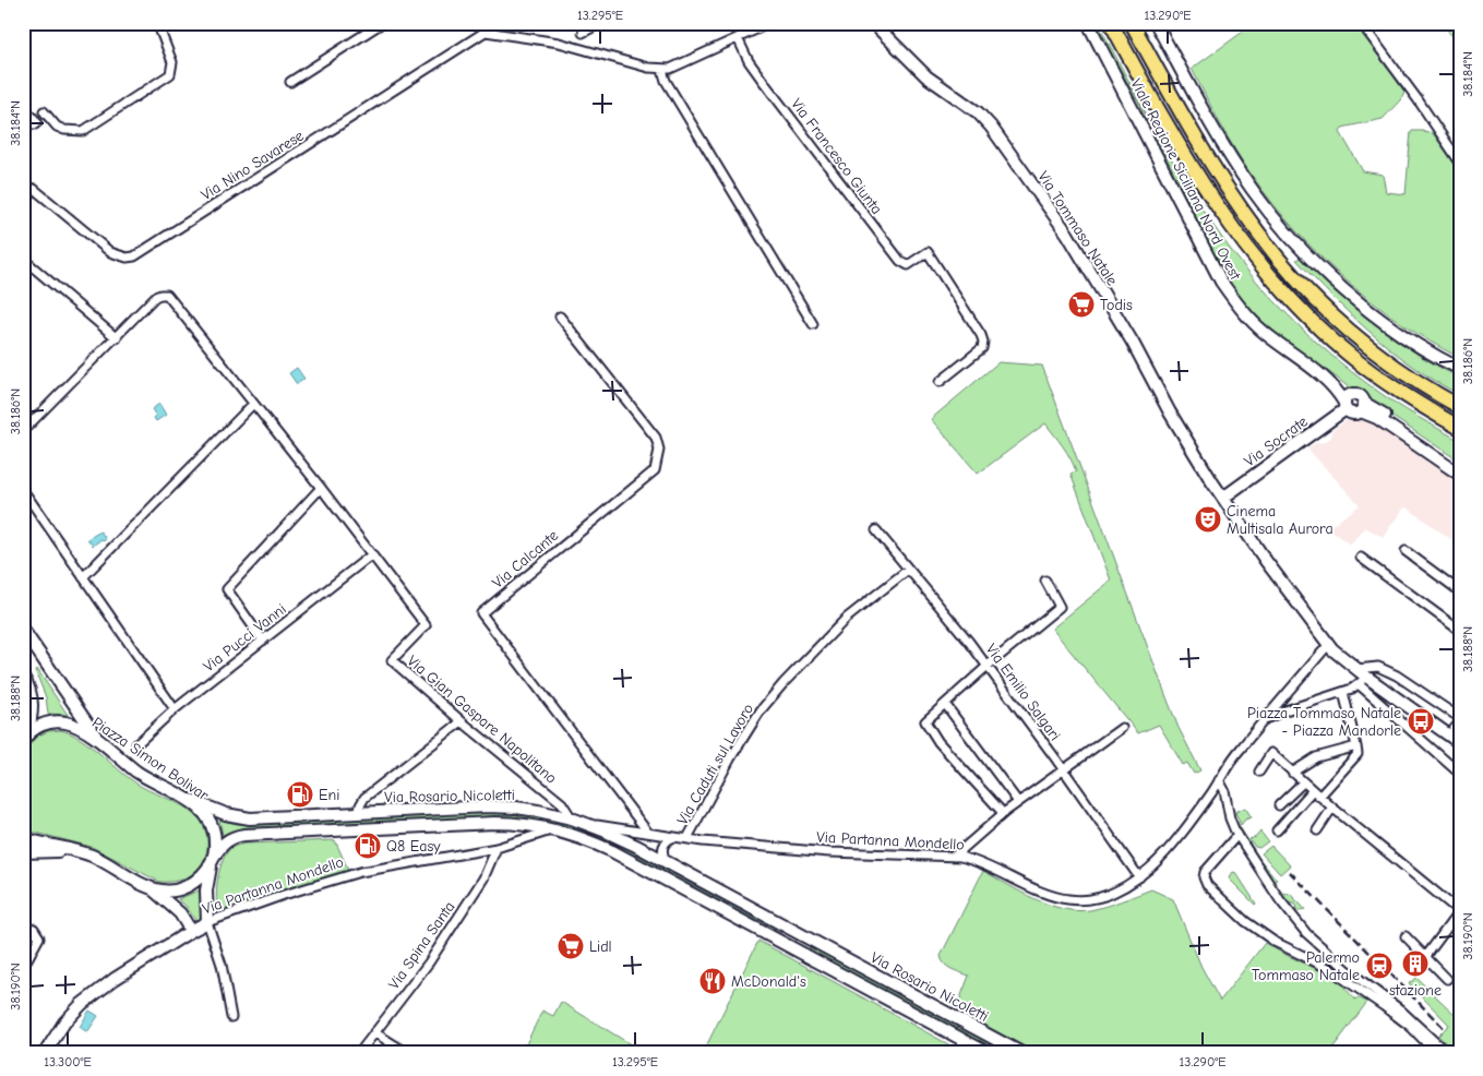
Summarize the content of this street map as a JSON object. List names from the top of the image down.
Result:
{
  "streets": {
    "main road": [
      "Viale Regione Siciliana Nord Ovest",
      "Via Tommaso Natale",
      "Via Socrate",
      "Piazza Simon Bolivar",
      "Via Rosario Nicoletti",
      "Via Partanna Mondello"
    ],
    "street": [
      "Via Francesco Giunta",
      "Via Nino Savarese",
      "Via Calcante",
      "Via Pucci Vanni",
      "Via Emilio Salgari",
      "Via Gian Gaspare Napolitano",
      "Via Caduti sul Lavoro",
      "Via Spina Santa"
    ]
  },
  "crossings": [
    ["Viale Regione Siciliana Nord Ovest", "Via Socrate"],
    ["Via Tommaso Natale", "Via Socrate"],
    ["Via Tommaso Natale", "Via Partanna Mondello"],
    ["Via Calcante", "Via Partanna Mondello"],
    ["Via Pucci Vanni", "Via Gian Gaspare Napolitano"],
    ["Via Emilio Salgari", "Via Caduti sul Lavoro"],
    ["Via Emilio Salgari", "Via Partanna Mondello"],
    ["Via Gian Gaspare Napolitano", "Via Rosario Nicoletti"],
    ["Piazza Simon Bolivar", "Via Rosario Nicoletti"],
    ["Piazza Simon Bolivar", "Via Partanna Mondello"],
    ["Via Caduti sul Lavoro", "Via Partanna Mondello"],
    ["Via Rosario Nicoletti", "Via Partanna Mondello"],
    ["Via Partanna Mondello", "Via Spina Santa"]
  ],
  "places": {
    "supermarket": ["Todis", "Lidl"],
    "theatre": ["Cinema Multisala Aurora"],
    "bus stop": ["Piazza Tommaso Natale - Piazza Mandorle"],
    "fuel station": ["Eni", "Q8 Easy"],
    "building": ["stazione"],
    "station": ["Palermo Tommaso Natale"],
    "restaurant": ["McDonald's"]
  },
  "coordinates": [
    "13.295°E",
    "13.290°E",
    "38.184°N",
    "38.186°N",
    "38.188°N",
    "38.190°N",
    "13.300°E"
  ]
}
